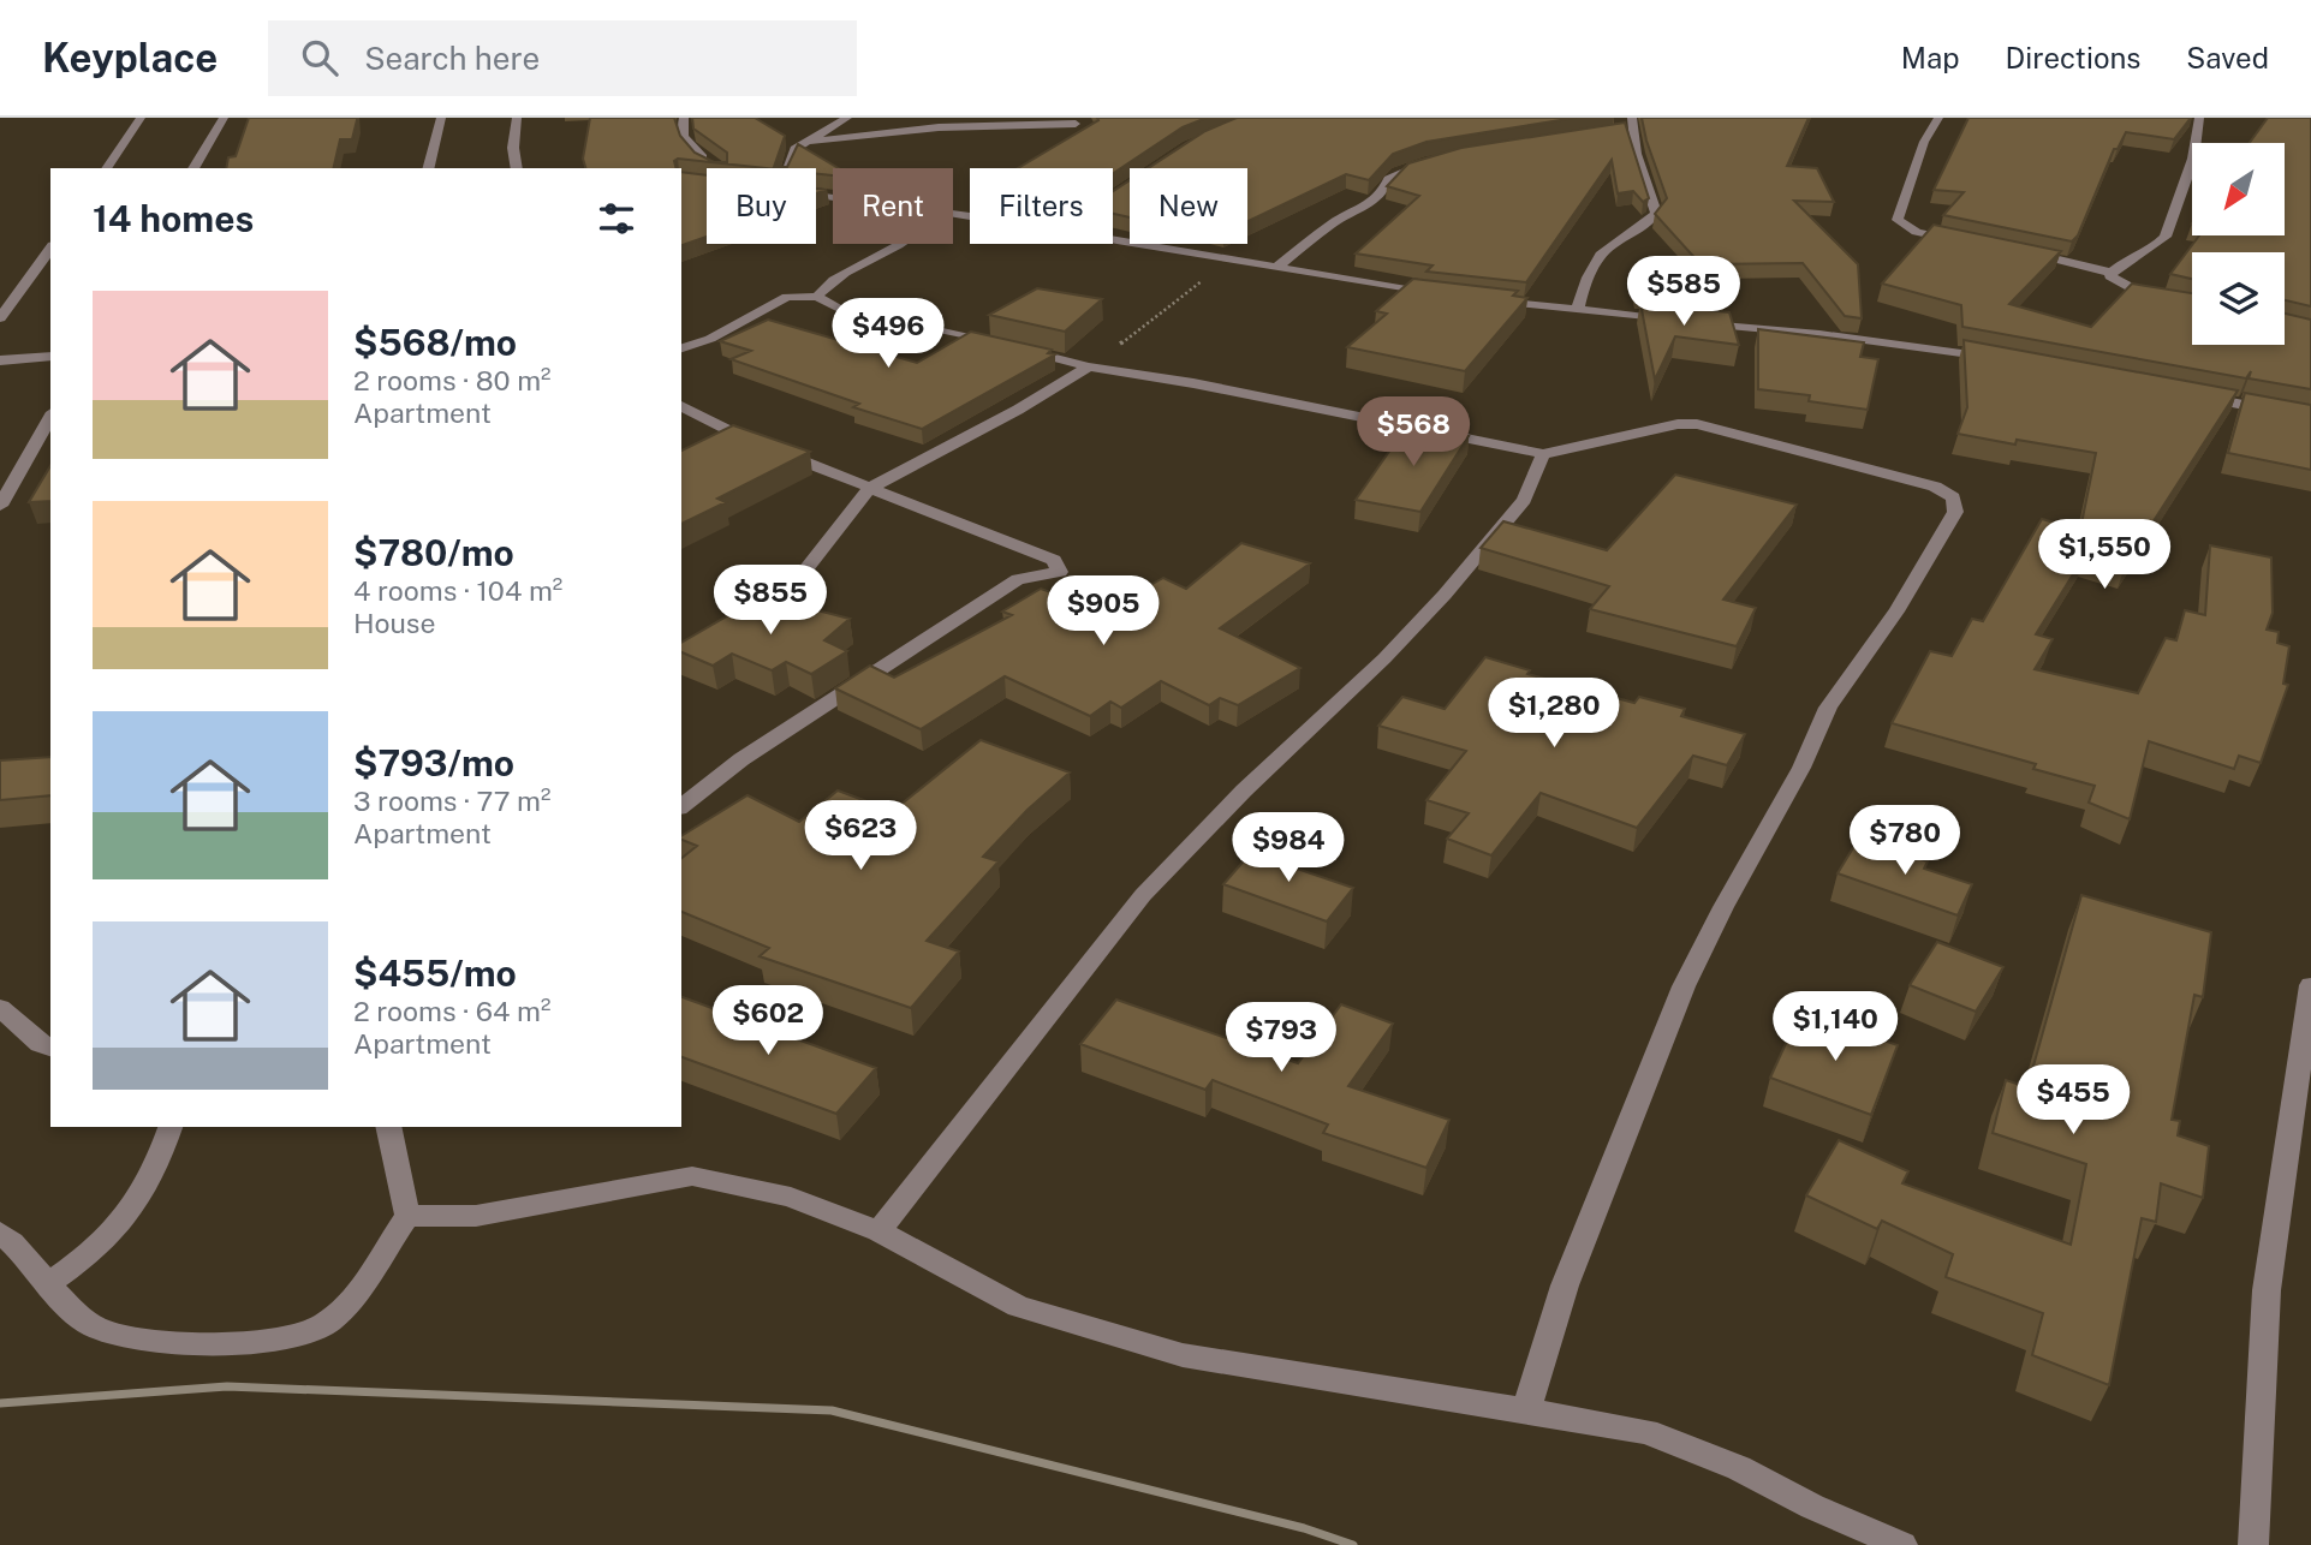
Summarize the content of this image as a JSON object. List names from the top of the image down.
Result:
{
  "north": "bottom left",
  "page": {
    "header": "Keyplace",
    "search": "Search here",
    "nav": ["Map", "Directions", "Saved"],
    "chip": [
      "Buy",
      "Rent",
      "Filters",
      "New"
    ],
    "heading": "14 homes",
    "price": [
      "$585",
      "$496",
      "$568",
      "$1,550",
      "$855",
      "$905",
      "$1,280",
      "$623",
      "$780",
      "$984",
      "$602",
      "$1,140",
      "$793",
      "$455"
    ],
    "list": [
      {
        "name": "$568/mo",
        "note": "2 rooms · 80 m² · Apartment"
      },
      {
        "name": "$780/mo",
        "note": "4 rooms · 104 m² · House"
      },
      {
        "name": "$793/mo",
        "note": "3 rooms · 77 m² · Apartment"
      },
      {
        "name": "$455/mo",
        "note": "2 rooms · 64 m² · Apartment"
      }
    ]
  }
}
